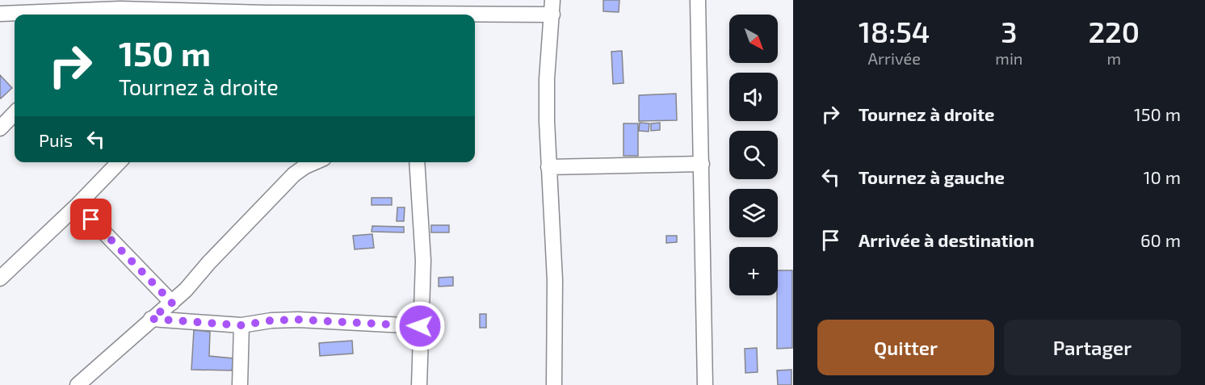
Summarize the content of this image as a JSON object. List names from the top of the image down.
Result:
{
  "north": "bottom right",
  "page": {
    "eta": [
      "18:54",
      "Arrivée",
      "3",
      "min",
      "220",
      "m"
    ],
    "map_buttons": "+",
    "turn": ["150 m", "Tournez à droite"],
    "list": [
      {
        "name": "Tournez à droite",
        "value": "150 m"
      },
      {
        "name": "Tournez à gauche",
        "value": "10 m"
      },
      {
        "name": "Arrivée à destination",
        "value": "60 m"
      }
    ],
    "then": "Puis",
    "buttons": ["Quitter", "Partager"]
  }
}
